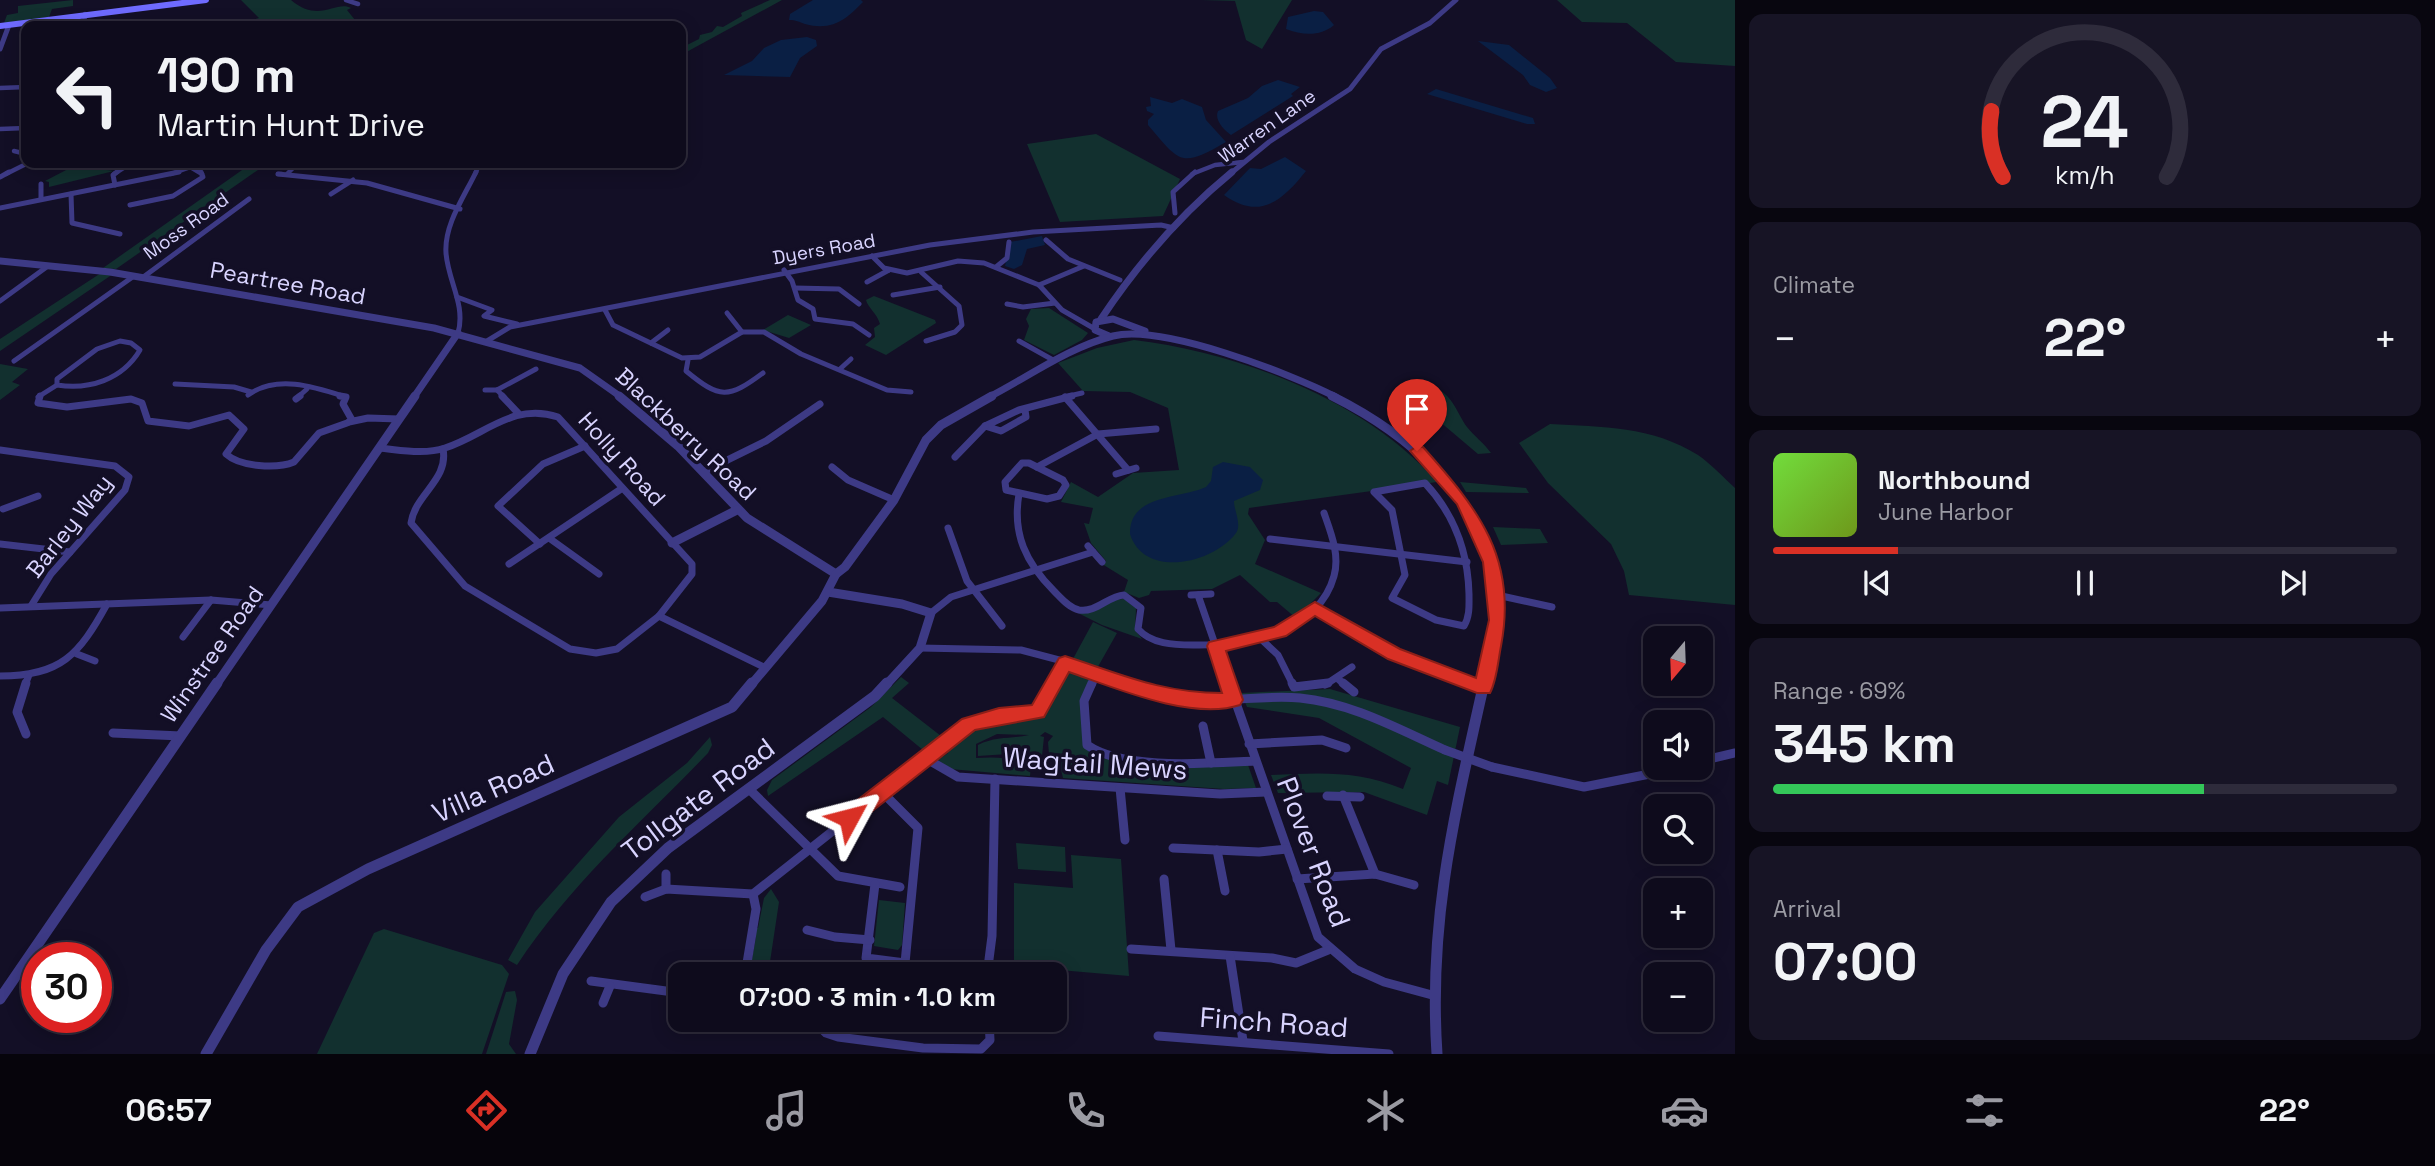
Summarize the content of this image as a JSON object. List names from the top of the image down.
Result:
{
  "streets": {
    "street": [
      "Warren Lane",
      "Moss Road",
      "Dyers Road",
      "Peartree Road",
      "Blackberry Road",
      "Holly Road",
      "Barley Way",
      "Winstree Road",
      "Wagtail Mews",
      "Villa Road",
      "Tollgate Road",
      "Plover Road",
      "Finch Road"
    ]
  },
  "crossings": [
    ["Warren Lane", "Dyers Road"],
    ["Moss Road", "Peartree Road"],
    ["Dyers Road", "Blackberry Road"],
    ["Peartree Road", "Blackberry Road"],
    ["Peartree Road", "Winstree Road"],
    ["Blackberry Road", "Winstree Road"],
    ["Holly Road", "Winstree Road"],
    ["Wagtail Mews", "Plover Road"]
  ],
  "north": "bottom",
  "page": {
    "turn": ["190 m", "Martin Hunt Drive"],
    "tile": [
      "Climate",
      ["Range · 69%", "345 km"],
      ["Arrival", "07:00"]
    ],
    "heat": ["−", "22°", "+"],
    "song": ["Northbound", "June Harbor"],
    "map_buttons": ["+", "−"],
    "limit": "30",
    "trip": "07:00 · 3 min · 1.0 km",
    "tabs": ["06:57", "22°"],
    "gauge": ["24", "km/h"]
  }
}
